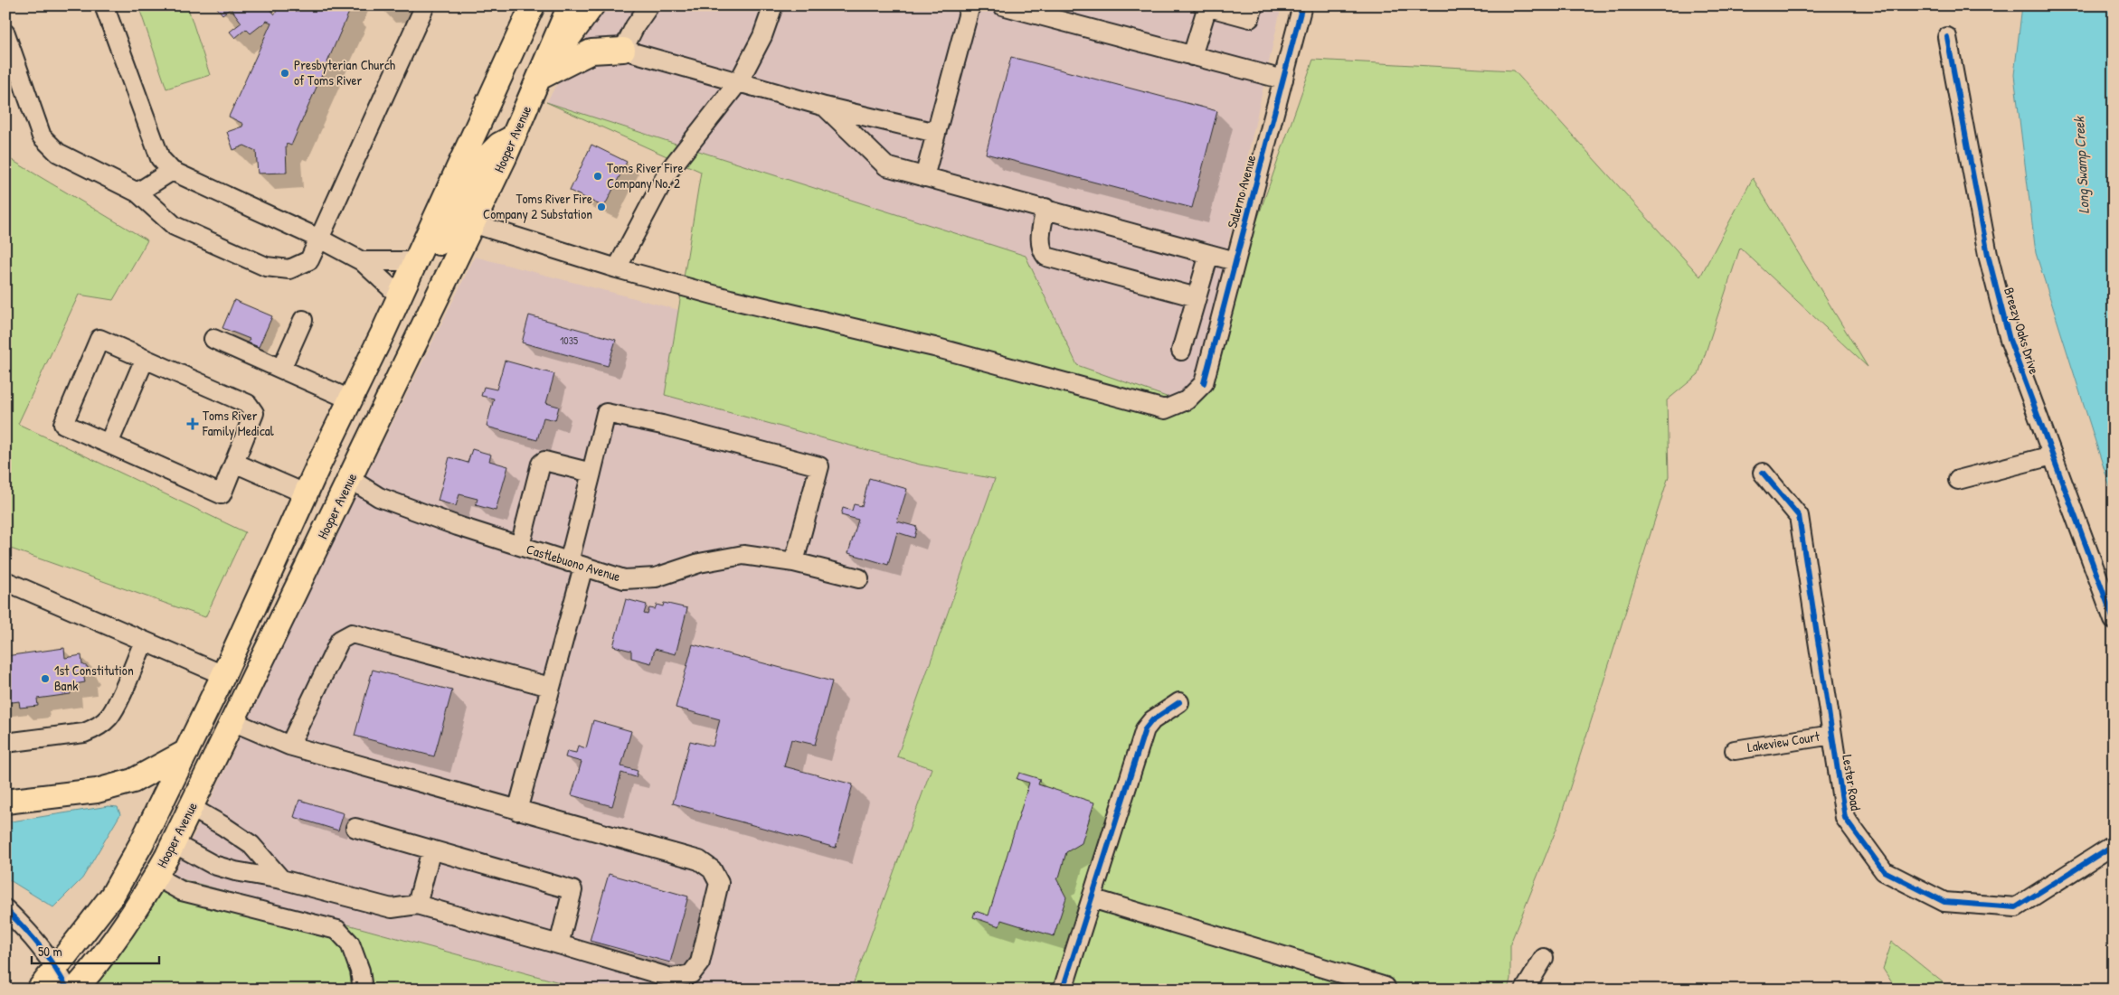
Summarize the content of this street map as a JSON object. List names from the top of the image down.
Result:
{
  "streets": {
    "main road": ["Hooper Avenue"],
    "street": [
      "Salerno Avenue",
      "Breezy Oaks Drive",
      "Castlebuono Avenue",
      "Lakeview Court",
      "Lester Road"
    ]
  },
  "crossings": [
    ["Hooper Avenue", "Castlebuono Avenue"],
    ["Lakeview Court", "Lester Road"]
  ],
  "water": ["Long Swamp Creek"],
  "places": {
    "other": [
      "Presbyterian Church of Toms River",
      "Toms River Fire Company No. 2",
      "Toms River Fire Company 2 Substation",
      "1st Constitution Bank"
    ],
    "health": ["Toms River Family Medical"]
  },
  "house_numbers": ["1035"],
  "scale_bar": "50 m"
}
